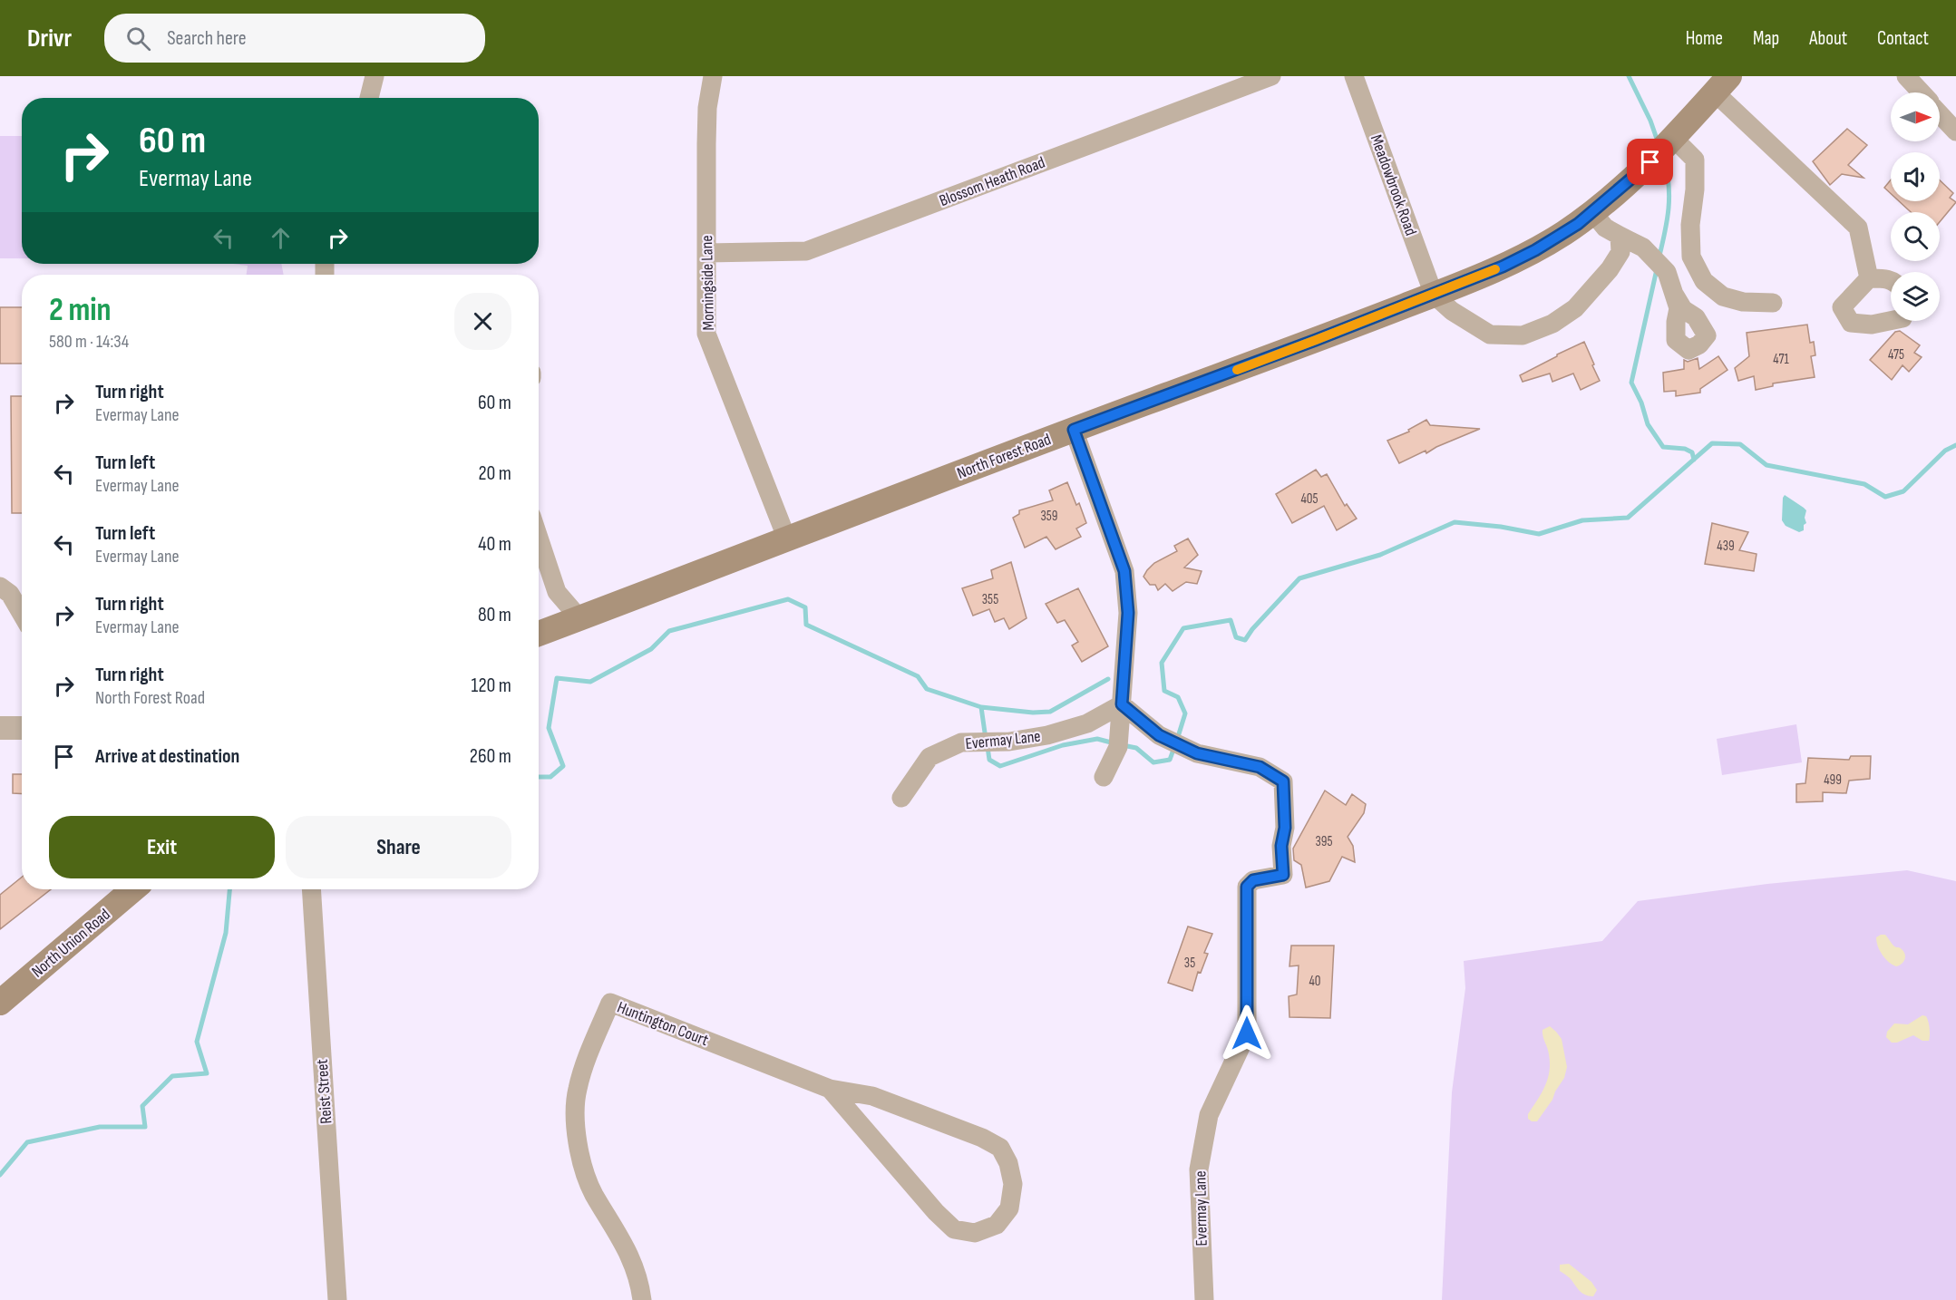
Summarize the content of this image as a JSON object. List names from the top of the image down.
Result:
{
  "streets": {
    "main road": ["North Forest Road", "North Union Road"],
    "street": [
      "Blossom Heath Road",
      "Meadowbrook Road",
      "Morningside Lane",
      "Evermay Lane",
      "Huntington Court",
      "Reist Street"
    ]
  },
  "crossings": [
    ["Blossom Heath Road", "Morningside Lane"],
    ["Meadowbrook Road", "North Forest Road"],
    ["Morningside Lane", "North Forest Road"]
  ],
  "house_numbers": [
    "475",
    "471",
    "405",
    "359",
    "439",
    "355",
    "499",
    "395",
    "35",
    "40"
  ],
  "north": "right",
  "page": {
    "header": "Drivr",
    "search": "Search here",
    "nav": [
      "Home",
      "Map",
      "About",
      "Contact"
    ],
    "turn": ["60 m", "Evermay Lane"],
    "heading": ["2 min", "580 m · 14:34"],
    "list": [
      {
        "name": "Turn right",
        "note": "Evermay Lane",
        "value": "60 m"
      },
      {
        "name": "Turn left",
        "note": "Evermay Lane",
        "value": "20 m"
      },
      {
        "name": "Turn left",
        "note": "Evermay Lane",
        "value": "40 m"
      },
      {
        "name": "Turn right",
        "note": "Evermay Lane",
        "value": "80 m"
      },
      {
        "name": "Turn right",
        "note": "North Forest Road",
        "value": "120 m"
      },
      {
        "name": "Arrive at destination",
        "value": "260 m"
      }
    ],
    "buttons": ["Exit", "Share"]
  }
}
